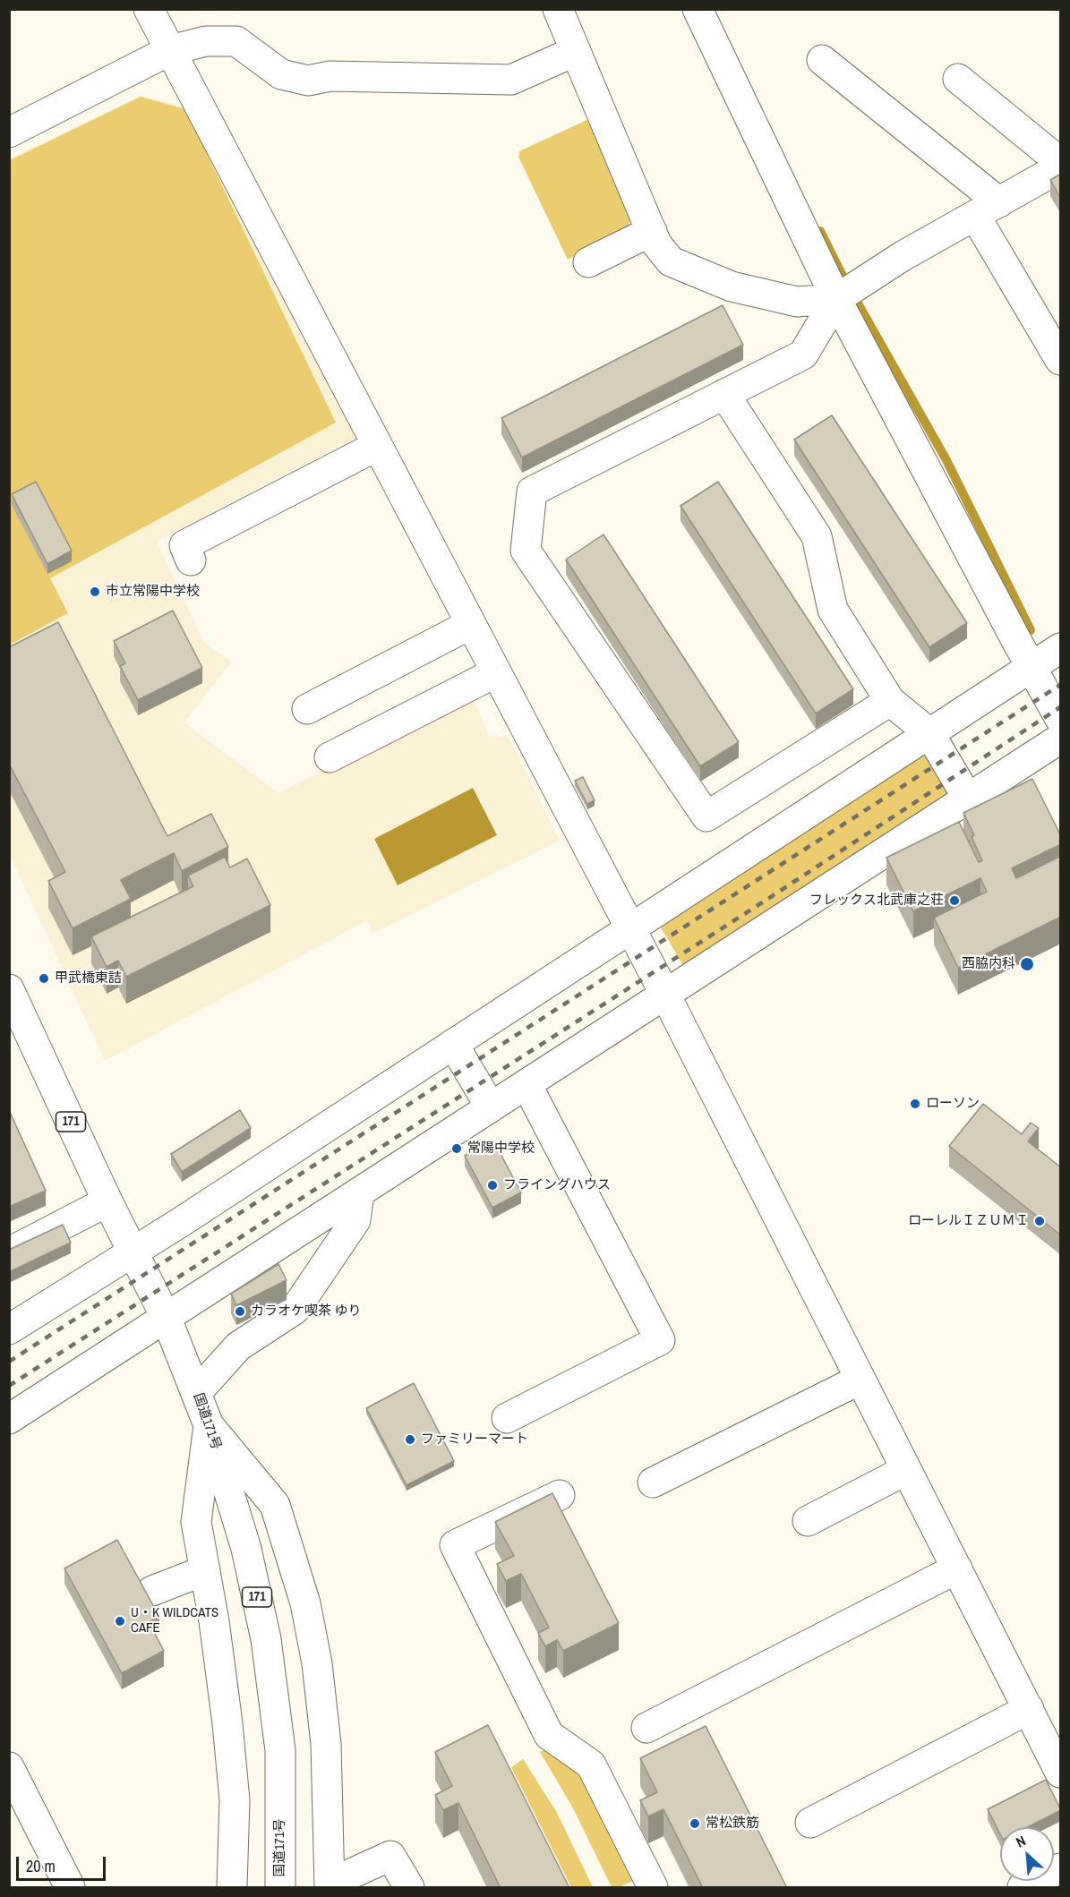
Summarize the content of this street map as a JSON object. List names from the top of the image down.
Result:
{
  "streets": {
    "main road": ["171", "国道171号"]
  },
  "places": [
    "市立常陽中学校",
    "フレックス北武庫之荘",
    "西脇内科",
    "甲武橋東詰",
    "ローソン",
    "常陽中学校",
    "フライングハウス",
    "ローレルＩＺＵＭＩ",
    "カラオケ喫茶 ゆり",
    "ファミリーマート",
    "U・K WILDCATS CAFE",
    "常松鉄筋"
  ],
  "scale_bar": "20 m",
  "north": "top left"
}
